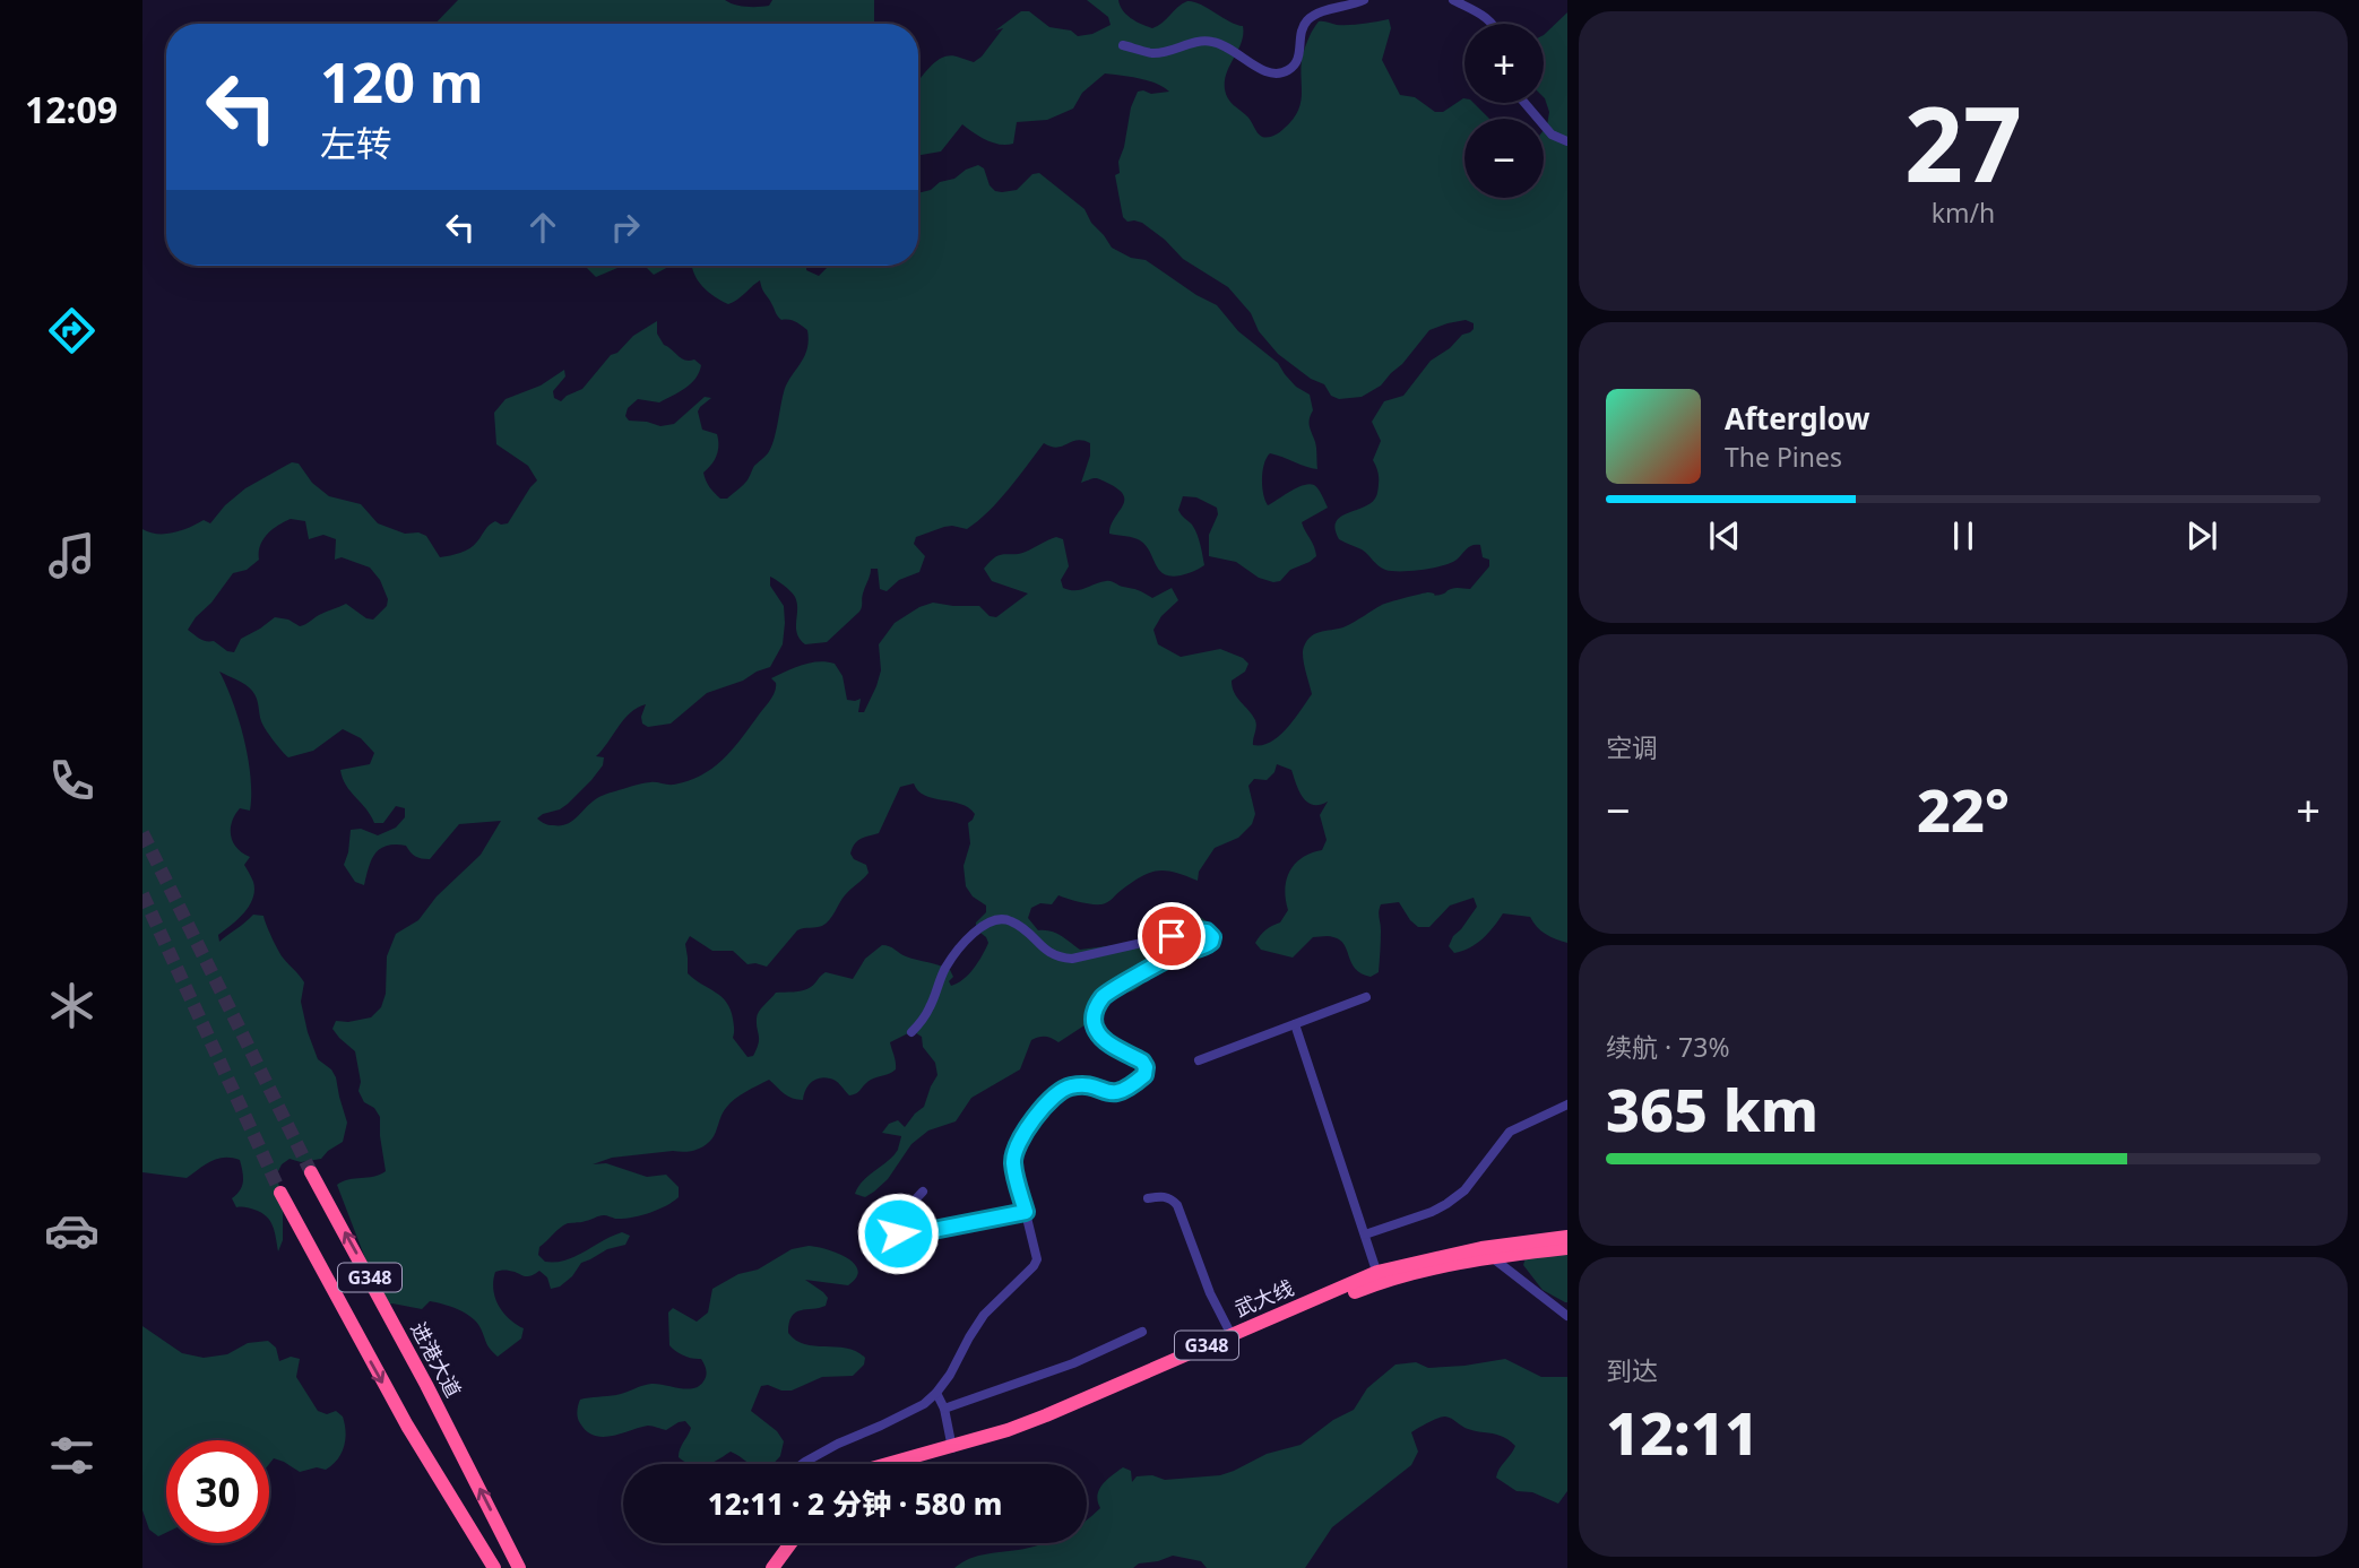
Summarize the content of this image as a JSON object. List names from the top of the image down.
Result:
{
  "streets": {
    "highway": ["G348", "武大线", "进港大道"]
  },
  "page": {
    "tabs": "12:09",
    "tile": [
      ["27", "km/h"],
      "空调",
      ["续航 · 73%", "365 km"],
      ["到达", "12:11"]
    ],
    "map_buttons": ["+", "−"],
    "turn": ["120 m", "左转"],
    "song": ["Afterglow", "The Pines"],
    "heat": ["−", "22°", "+"],
    "limit": "30",
    "trip": "12:11 · 2 分钟 · 580 m"
  }
}
